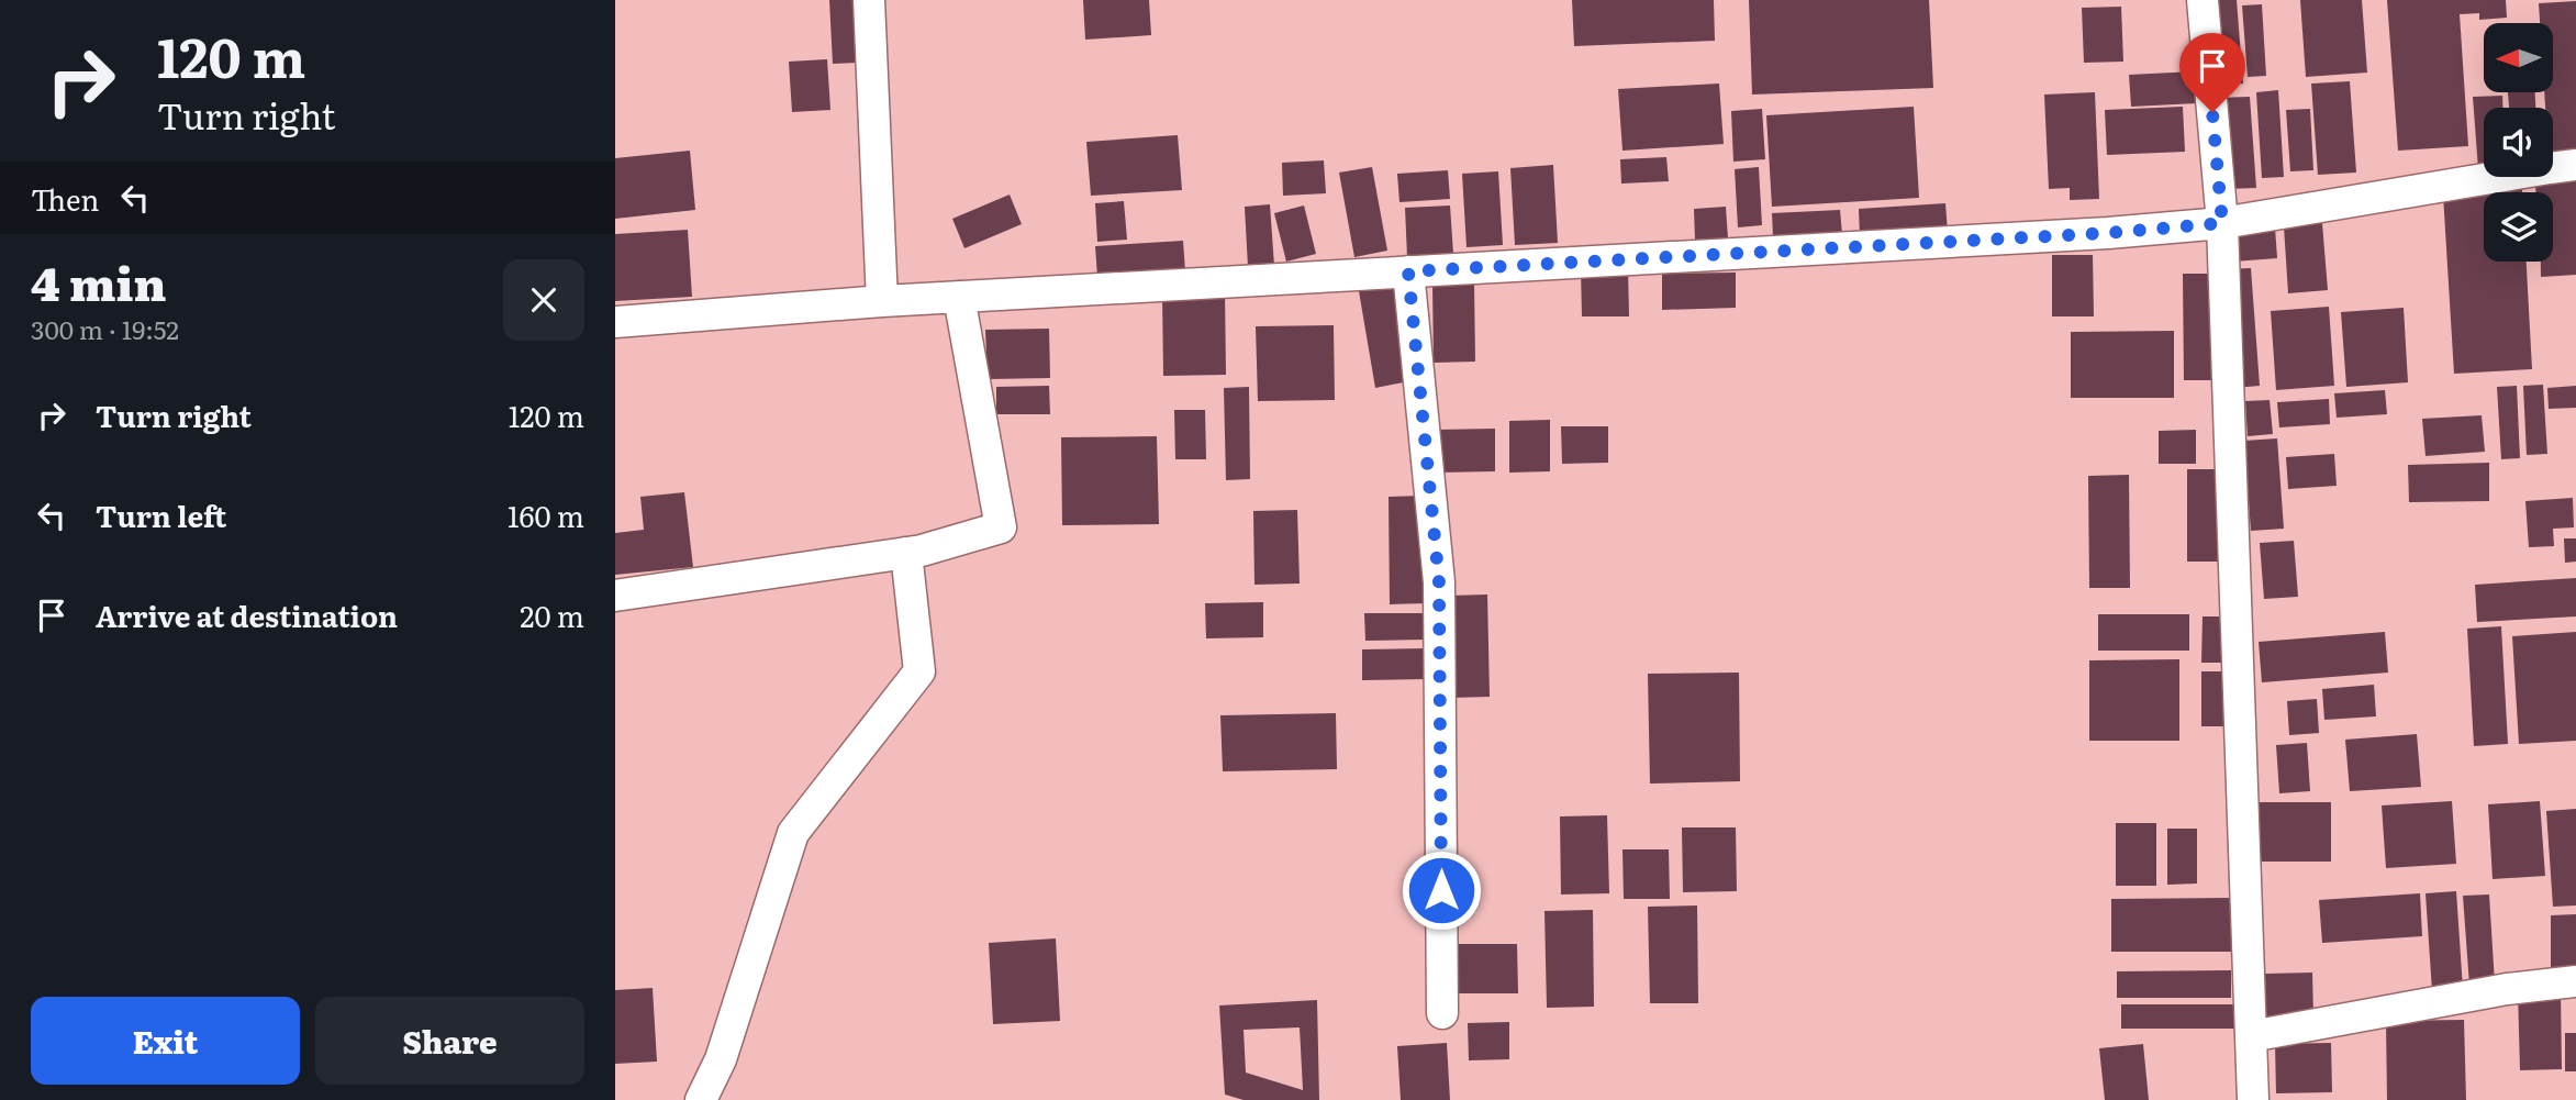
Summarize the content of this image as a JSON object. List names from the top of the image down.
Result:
{
  "north": "left",
  "page": {
    "turn": ["120 m", "Turn right"],
    "then": "Then",
    "heading": ["4 min", "300 m · 19:52"],
    "list": [
      {
        "name": "Turn right",
        "value": "120 m"
      },
      {
        "name": "Turn left",
        "value": "160 m"
      },
      {
        "name": "Arrive at destination",
        "value": "20 m"
      }
    ],
    "buttons": ["Exit", "Share"]
  }
}
